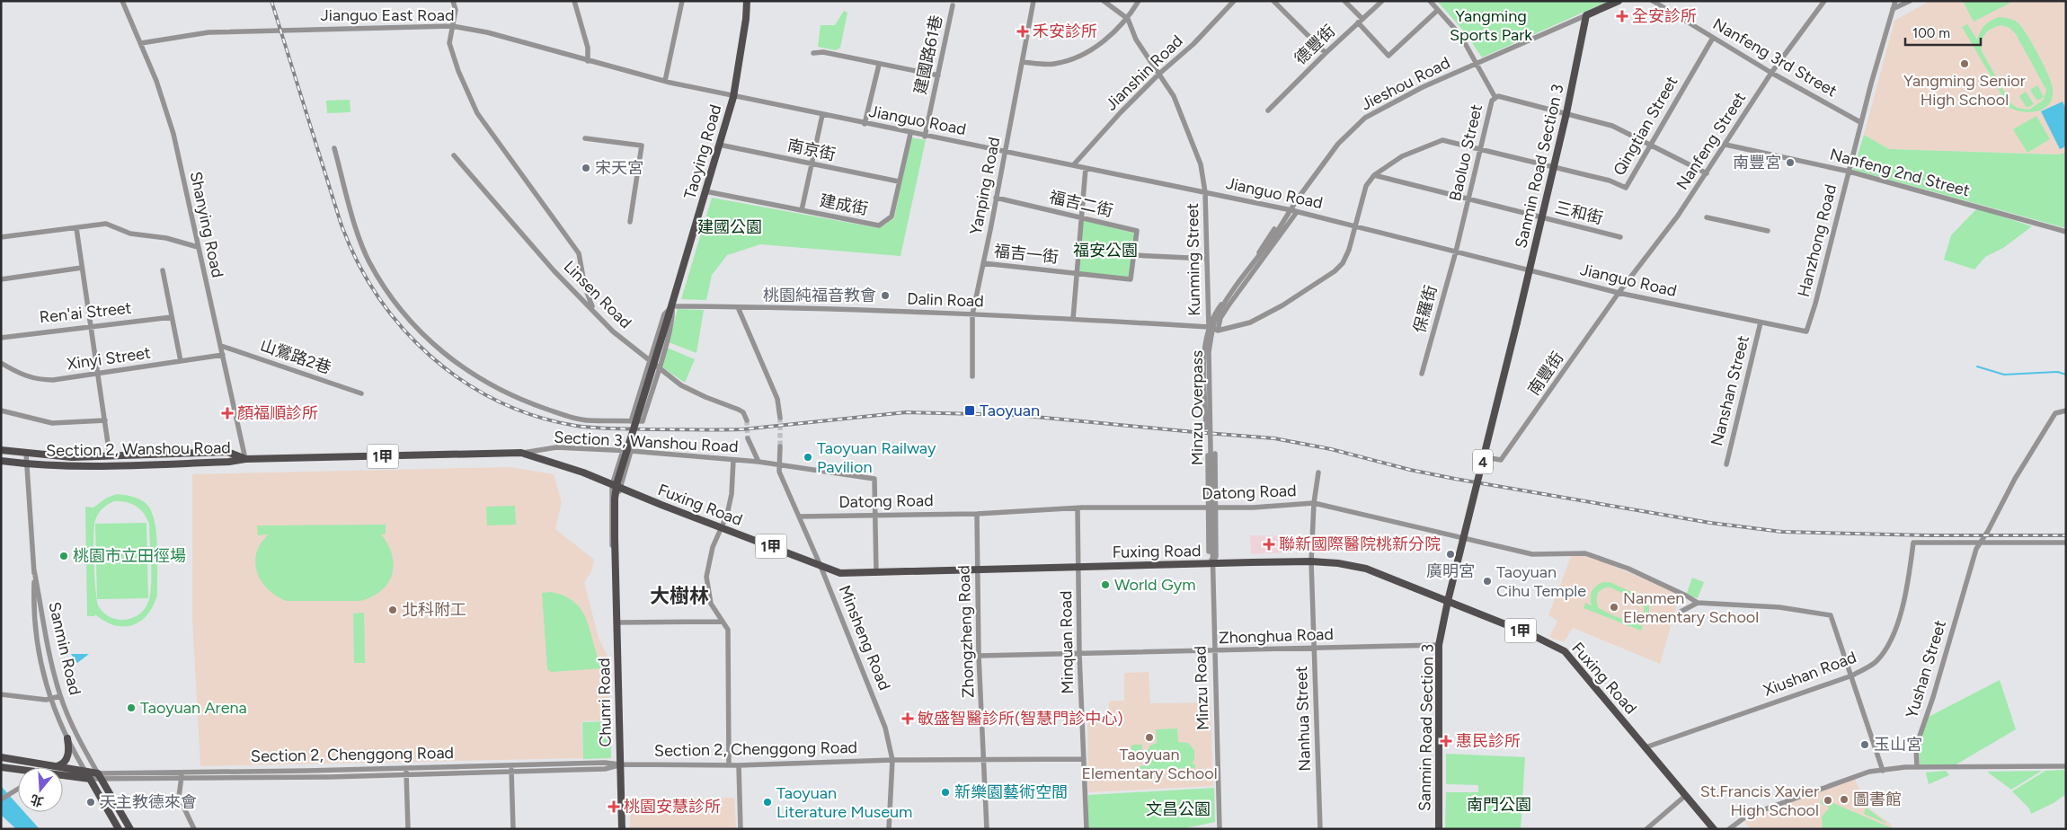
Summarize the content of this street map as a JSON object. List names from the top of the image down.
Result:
{
  "streets": {
    "main road": [
      "Jieshou Road",
      "Taoying Road",
      "Sanmin Road Section 3",
      "Section 3, Wanshou Road",
      "Section 2, Wanshou Road",
      "1甲",
      "4",
      "Fuxing Road",
      "Chunri Road",
      "Section 2, Chenggong Road"
    ],
    "street": [
      "Jianguo East Road",
      "德豐街",
      "建國路61巷",
      "Nanfeng 3rd Street",
      "Jianshin Road",
      "Jianguo Road",
      "Qingtian Street",
      "Nanfeng Street",
      "南京街",
      "Baoluo Street",
      "Nanfeng 2nd Street",
      "Yanping Road",
      "福吉二街",
      "建成街",
      "三和街",
      "Shanying Road",
      "Hanzhong Road",
      "福吉一街",
      "Kunming Street",
      "Linsen Road",
      "Dalin Road",
      "保羅街",
      "Ren'ai Street",
      "山鶯路2巷",
      "Xinyi Street",
      "南豐街",
      "Nanshan Street",
      "Minzu Overpass",
      "Datong Road",
      "Zhongzheng Road",
      "Zhonghua Road",
      "Minsheng Road",
      "Minquan Road",
      "Sanmin Road",
      "Yushan Street",
      "Xiushan Road",
      "Minzu Road",
      "Nanhua Street"
    ]
  },
  "crossings": [
    ["Jianguo East Road", "Jianguo Road"],
    ["Jianguo East Road", "Taoying Road"],
    ["Jianguo East Road", "Shanying Road"],
    ["建國路61巷", "Jianguo Road"],
    ["Nanfeng 3rd Street", "Qingtian Street"],
    ["Nanfeng 3rd Street", "Nanfeng Street"],
    ["Nanfeng 3rd Street", "Hanzhong Road"],
    ["Jianshin Road", "Jianguo Road"],
    ["Jianshin Road", "Kunming Street"],
    ["Jieshou Road", "Jianguo Road"],
    ["Jieshou Road", "Qingtian Street"],
    ["Jieshou Road", "Baoluo Street"],
    ["Jieshou Road", "Sanmin Road Section 3"],
    ["Jieshou Road", "Kunming Street"],
    ["Jieshou Road", "Dalin Road"],
    ["Jieshou Road", "Minzu Overpass"],
    ["Jianguo Road", "Qingtian Street"],
    ["Jianguo Road", "Nanfeng Street"],
    ["Jianguo Road", "Taoying Road"],
    ["Jianguo Road", "Baoluo Street"],
    ["Jianguo Road", "Sanmin Road Section 3"],
    ["Jianguo Road", "Yanping Road"],
    ["Jianguo Road", "建成街"],
    ["Jianguo Road", "Hanzhong Road"],
    ["Jianguo Road", "Kunming Street"],
    ["Jianguo Road", "保羅街"],
    ["Jianguo Road", "南豐街"],
    ["Jianguo Road", "Nanshan Street"],
    ["Qingtian Street", "Baoluo Street"],
    ["Qingtian Street", "Sanmin Road Section 3"],
    ["Qingtian Street", "三和街"],
    ["Qingtian Street", "Dalin Road"],
    ["Nanfeng Street", "Nanfeng 2nd Street"],
    ["Nanfeng Street", "南豐街"],
    ["南京街", "Taoying Road"],
    ["南京街", "建成街"],
    ["Taoying Road", "建成街"],
    ["Taoying Road", "Linsen Road"],
    ["Taoying Road", "Dalin Road"],
    ["Taoying Road", "Chunri Road"],
    ["Baoluo Street", "三和街"],
    ["Baoluo Street", "保羅街"],
    ["Sanmin Road Section 3", "三和街"],
    ["Sanmin Road Section 3", "Fuxing Road"],
    ["Sanmin Road Section 3", "Zhonghua Road"],
    ["Nanfeng 2nd Street", "Hanzhong Road"],
    ["Yanping Road", "福吉二街"],
    ["Yanping Road", "福吉一街"],
    ["Yanping Road", "Dalin Road"],
    ["福吉二街", "福吉一街"],
    ["Shanying Road", "山鶯路2巷"],
    ["Shanying Road", "Xinyi Street"],
    ["Shanying Road", "Section 3, Wanshou Road"],
    ["Shanying Road", "Section 2, Wanshou Road"],
    ["Kunming Street", "Dalin Road"],
    ["Minzu Overpass", "Minzu Road"],
    ["Section 3, Wanshou Road", "Section 2, Wanshou Road"],
    ["Section 3, Wanshou Road", "Fuxing Road"],
    ["Section 3, Wanshou Road", "Chunri Road"],
    ["Section 2, Wanshou Road", "Sanmin Road"],
    ["Datong Road", "Zhongzheng Road"],
    ["Datong Road", "Minsheng Road"],
    ["Datong Road", "Minquan Road"],
    ["Datong Road", "Nanhua Street"],
    ["Fuxing Road", "Zhongzheng Road"],
    ["Fuxing Road", "Minsheng Road"],
    ["Fuxing Road", "Minquan Road"],
    ["Fuxing Road", "Xiushan Road"],
    ["Fuxing Road", "Minzu Road"],
    ["Fuxing Road", "Chunri Road"],
    ["Fuxing Road", "Nanhua Street"],
    ["Zhongzheng Road", "Zhonghua Road"],
    ["Zhongzheng Road", "Section 2, Chenggong Road"],
    ["Zhonghua Road", "Minquan Road"],
    ["Zhonghua Road", "Minzu Road"],
    ["Zhonghua Road", "Nanhua Street"],
    ["Minsheng Road", "Section 2, Chenggong Road"],
    ["Minquan Road", "Section 2, Chenggong Road"],
    ["Sanmin Road", "Section 2, Chenggong Road"],
    ["Yushan Street", "Xiushan Road"],
    ["Chunri Road", "Section 2, Chenggong Road"]
  ],
  "districts": ["大樹林"],
  "parks": [
    "Yangming Sports Park",
    "建國公園",
    "福安公園",
    "南門公園",
    "文昌公園"
  ],
  "places": {
    "health": [
      "全安診所",
      "禾安診所",
      "顏福順診所",
      "聯新國際醫院桃新分院",
      "敏盛智醫診所(智慧門診中心)",
      "惠民診所",
      "桃園安慧診所"
    ],
    "other": [
      "Yangming Senior High School",
      "南豐宮",
      "宋天宮",
      "桃園純福音教會",
      "Taoyuan Railway Pavilion",
      "廣明宮",
      "桃園市立田徑場",
      "Taoyuan Cihu Temple",
      "World Gym",
      "Nanmen Elementary School",
      "北科附工",
      "Taoyuan Arena",
      "Taoyuan Elementary School",
      "玉山宮",
      "新樂園藝術空間",
      "圖書館",
      "St.Francis Xavier High School",
      "天主教德來會",
      "Taoyuan Literature Museum"
    ],
    "transit": ["Taoyuan"]
  },
  "scale_bar": "100 m",
  "north": "bottom"
}
